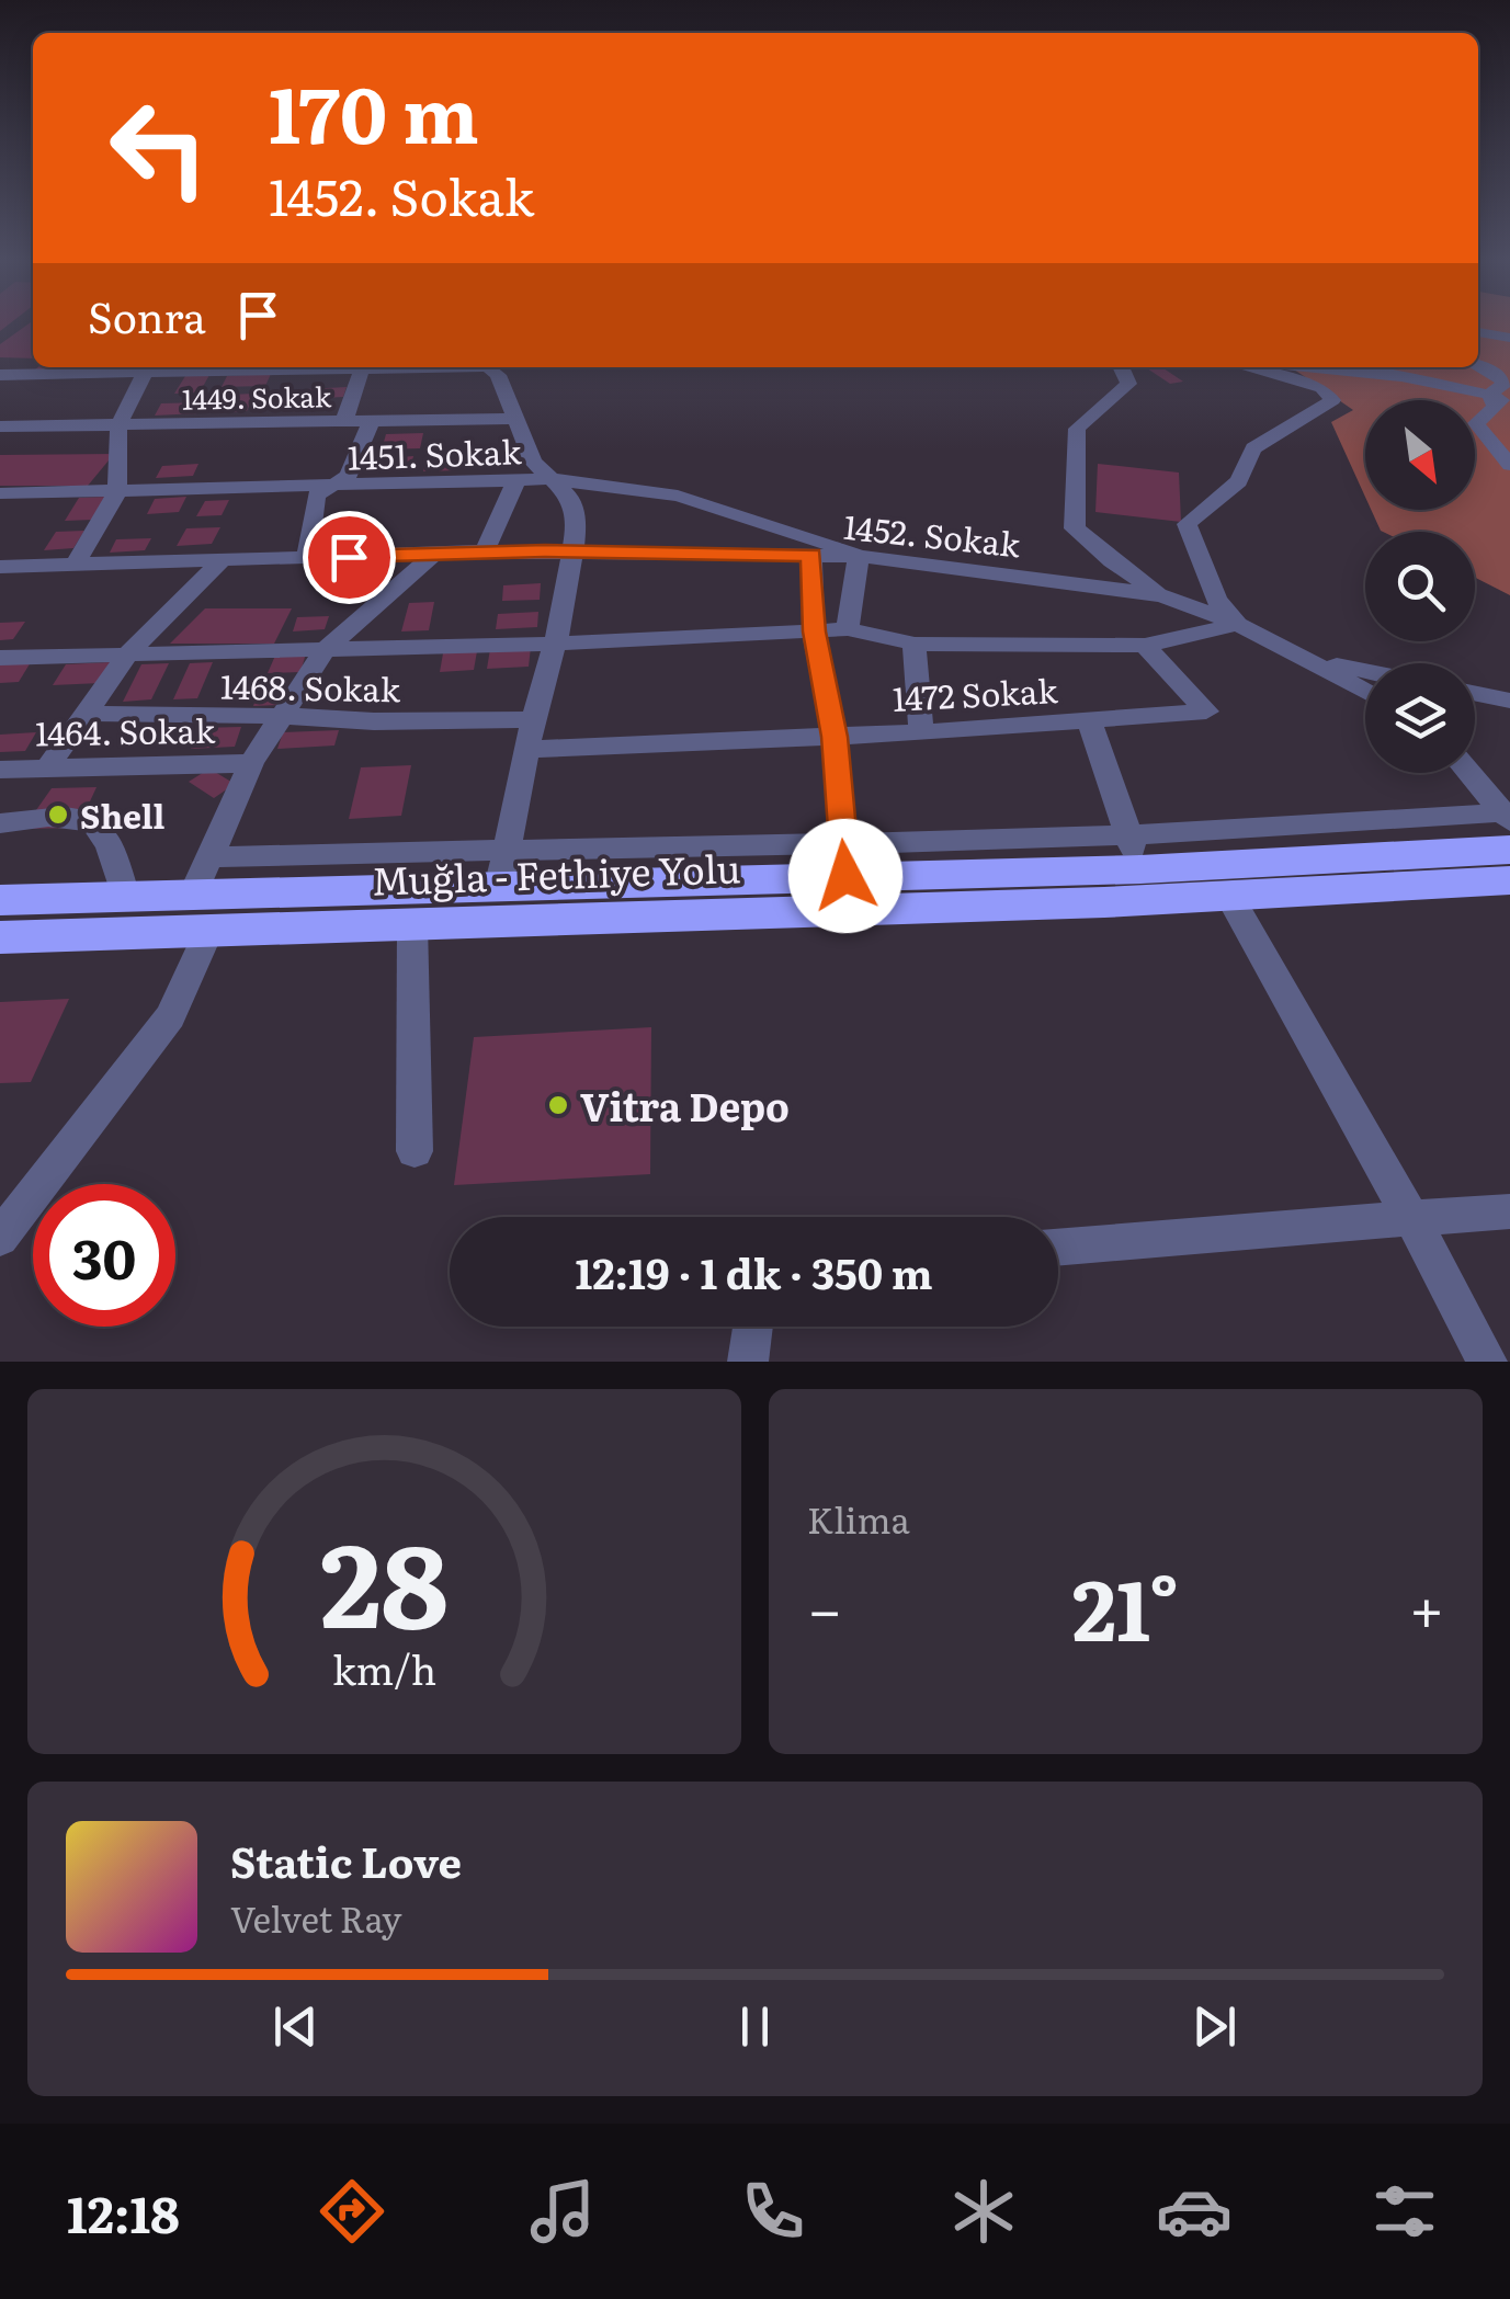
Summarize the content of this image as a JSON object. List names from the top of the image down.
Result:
{
  "streets": {
    "highway": ["Muğla - Fethiye Yolu"],
    "street": [
      "1449. Sokak",
      "1451. Sokak",
      "1452. Sokak",
      "1468. Sokak",
      "1472 Sokak",
      "1464. Sokak"
    ]
  },
  "crossings": [
    ["1451. Sokak", "1452. Sokak"]
  ],
  "places": ["Shell", "Vitra Depo"],
  "north": "bottom right",
  "page": {
    "turn": ["170 m", "1452. Sokak"],
    "then": "Sonra",
    "limit": "30",
    "trip": "12:19 · 1 dk · 350 m",
    "tile": "Klima",
    "heat": ["−", "21°", "+"],
    "song": ["Static Love", "Velvet Ray"],
    "tabs": "12:18",
    "gauge": ["28", "km/h"]
  }
}
